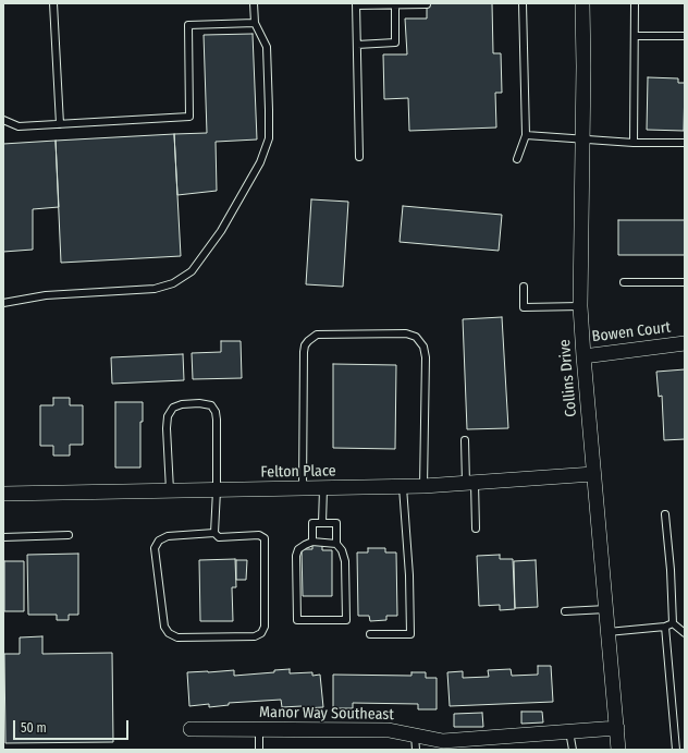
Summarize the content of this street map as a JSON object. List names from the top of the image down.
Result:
{
  "streets": {
    "street": [
      "Bowen Court",
      "Collins Drive",
      "Felton Place",
      "Manor Way Southeast"
    ]
  },
  "crossings": [
    ["Bowen Court", "Collins Drive"],
    ["Collins Drive", "Felton Place"],
    ["Collins Drive", "Manor Way Southeast"]
  ],
  "scale_bar": "50 m"
}
